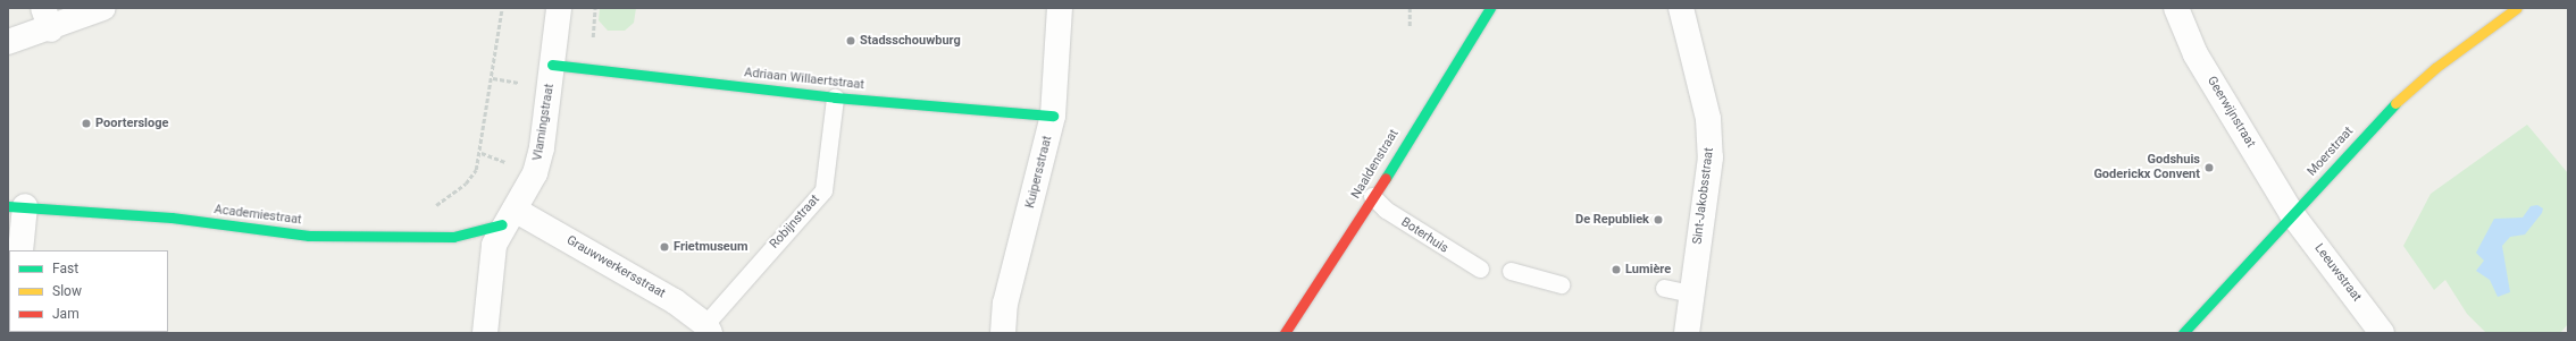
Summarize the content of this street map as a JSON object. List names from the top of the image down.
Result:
{
  "streets": {
    "street": [
      "Adriaan Willaertstraat",
      "Geerwijnstraat",
      "Vlamingstraat",
      "Moerstraat",
      "Naaldenstraat",
      "Kuipersstraat",
      "Sint-Jakobsstraat",
      "Academiestraat",
      "Grauwwerkersstraat",
      "Leeuwstraat"
    ],
    "lane": ["Robijnstraat", "Boterhuis"]
  },
  "crossings": [
    ["Adriaan Willaertstraat", "Vlamingstraat"],
    ["Adriaan Willaertstraat", "Kuipersstraat"],
    ["Adriaan Willaertstraat", "Robijnstraat"],
    ["Geerwijnstraat", "Moerstraat"],
    ["Geerwijnstraat", "Leeuwstraat"],
    ["Vlamingstraat", "Academiestraat"],
    ["Vlamingstraat", "Grauwwerkersstraat"],
    ["Moerstraat", "Leeuwstraat"],
    ["Naaldenstraat", "Boterhuis"],
    ["Academiestraat", "Grauwwerkersstraat"],
    ["Robijnstraat", "Grauwwerkersstraat"]
  ],
  "places": [
    "Stadsschouwburg",
    "Poortersloge",
    "Godshuis Goderickx Convent",
    "De Republiek",
    "Frietmuseum",
    "Lumière"
  ],
  "legend": ["Fast", "Slow", "Jam"]
}
